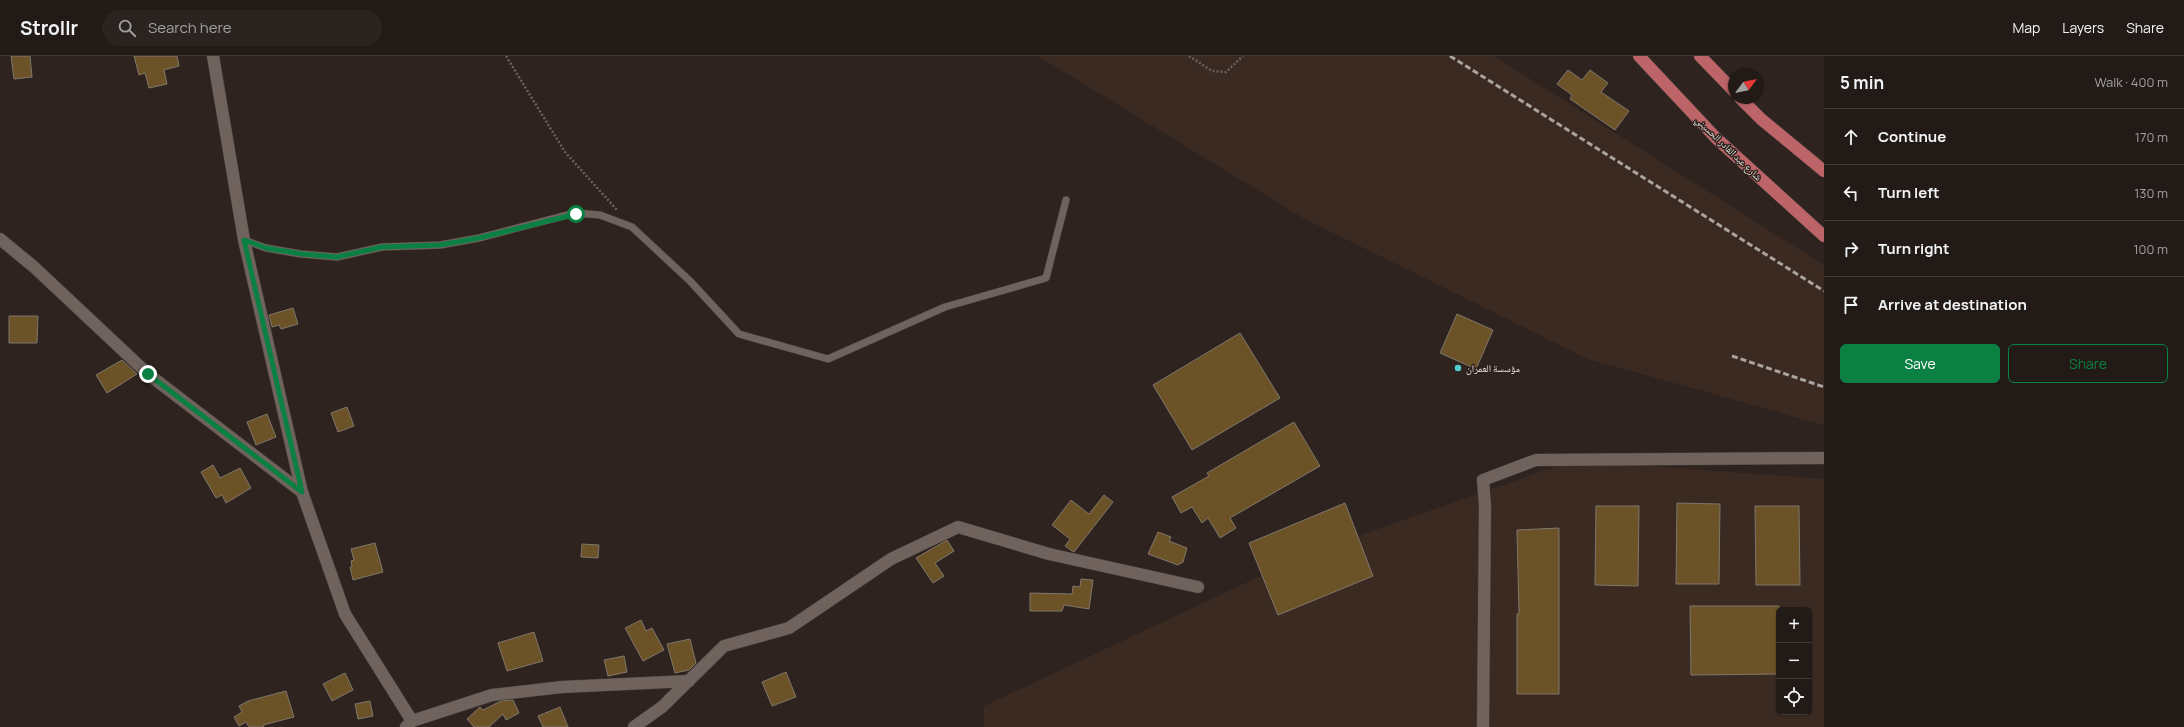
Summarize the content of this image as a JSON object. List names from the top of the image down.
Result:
{
  "streets": {
    "main road": ["شارع عبد القادر الحسيني"]
  },
  "places": ["مؤسسة العمران"],
  "north": "top right",
  "page": {
    "header": "Strollr",
    "search": "Search here",
    "nav": ["Map", "Layers", "Share"],
    "heading": ["5 min", "Walk · 400 m"],
    "list": [
      ["Continue", "170 m"],
      ["Turn left", "130 m"],
      ["Turn right", "100 m"],
      "Arrive at destination"
    ],
    "buttons": ["Save", "Share"],
    "map_buttons": ["+", "−"]
  }
}
